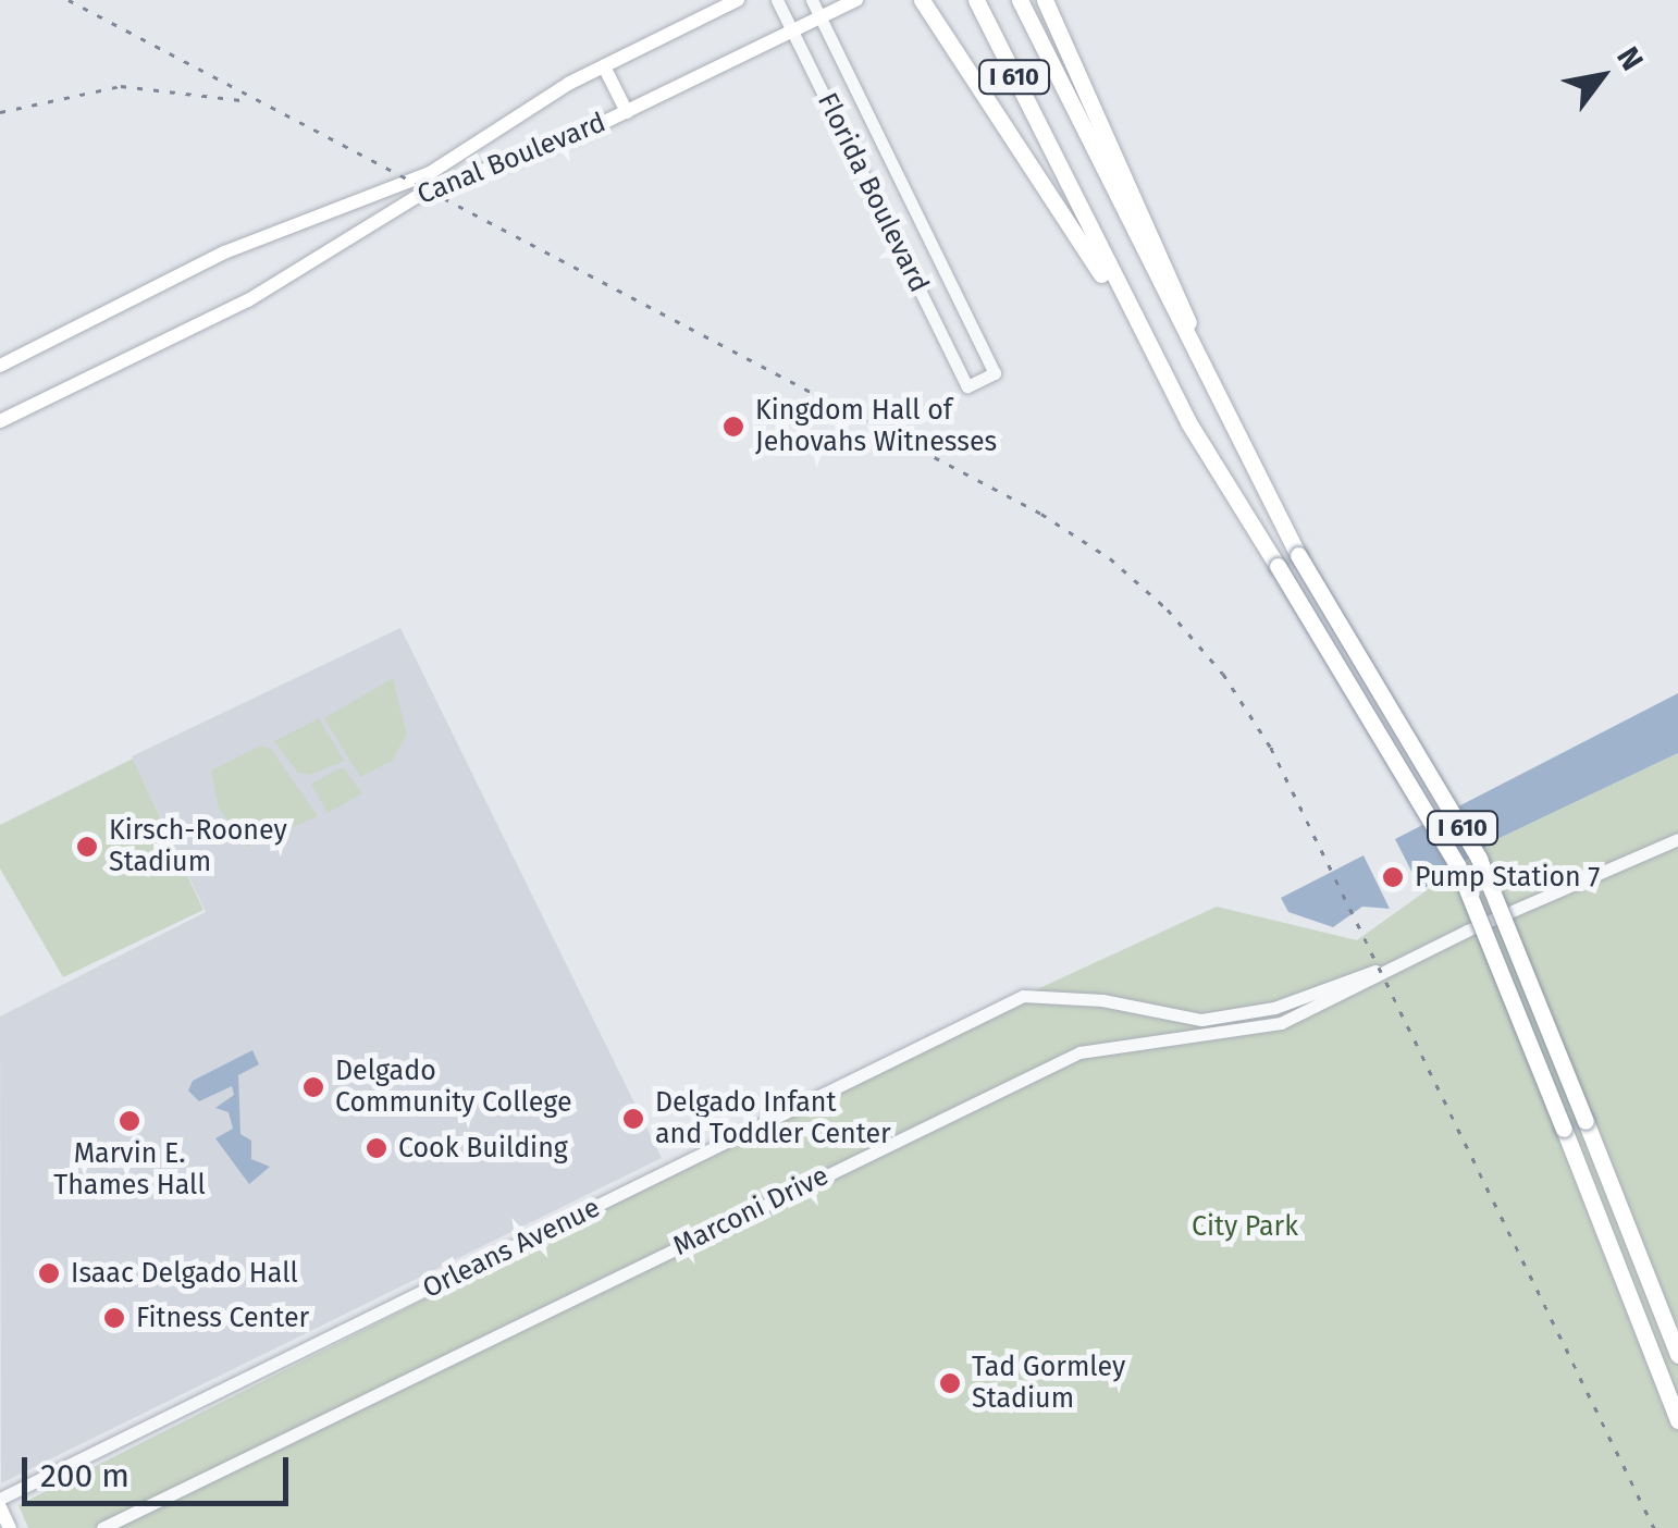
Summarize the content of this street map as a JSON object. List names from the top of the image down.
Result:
{
  "streets": {
    "highway": ["I 610"],
    "main road": ["Canal Boulevard"],
    "street": ["Florida Boulevard", "Marconi Drive", "Orleans Avenue"]
  },
  "crossings": [
    ["Canal Boulevard", "Florida Boulevard"],
    ["Marconi Drive", "Orleans Avenue"]
  ],
  "parks": ["City Park"],
  "places": [
    "Kingdom Hall of Jehovahs Witnesses",
    "Kirsch-Rooney Stadium",
    "Pump Station 7",
    "Delgado Community College",
    "Delgado Infant and Toddler Center",
    "Marvin E. Thames Hall",
    "Cook Building",
    "Isaac Delgado Hall",
    "Fitness Center",
    "Tad Gormley Stadium"
  ],
  "scale_bar": "200 m",
  "north": "top right"
}
